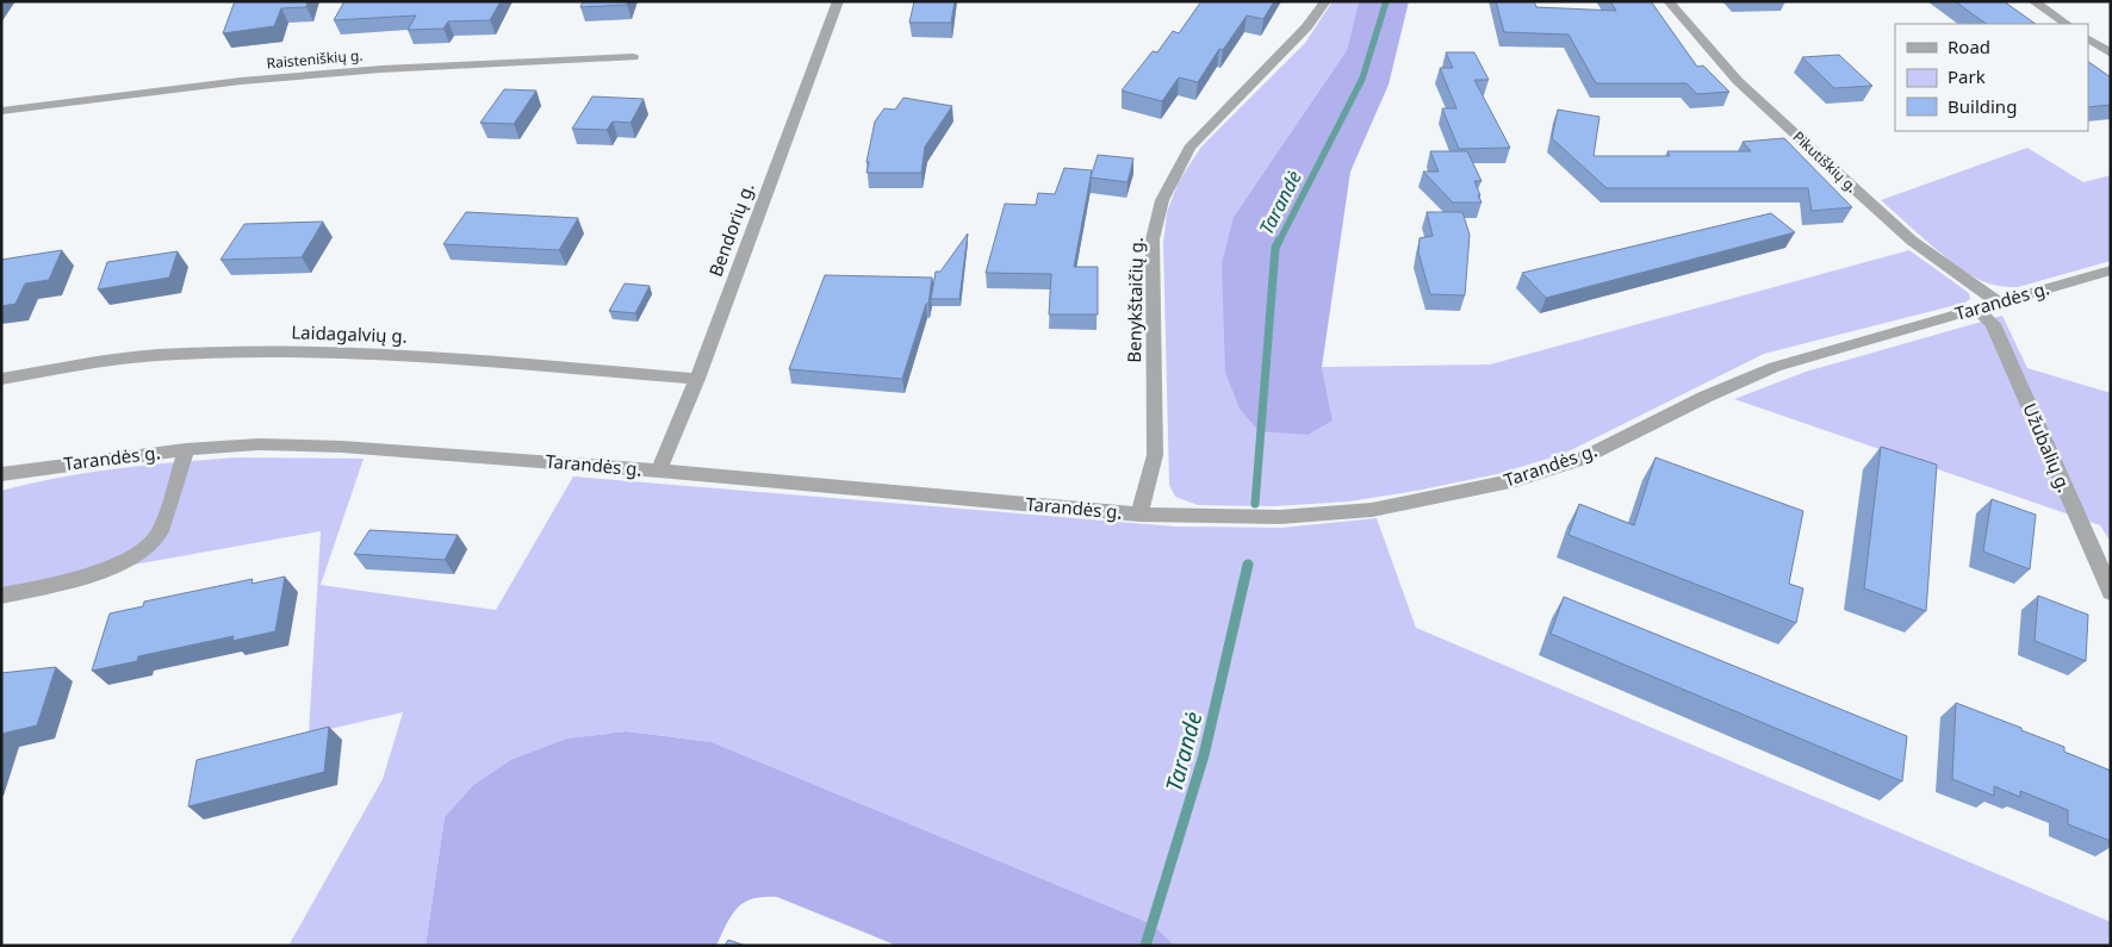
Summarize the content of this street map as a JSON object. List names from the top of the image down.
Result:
{
  "streets": {
    "street": [
      "Raisteniškių g.",
      "Pikutiškių g.",
      "Bendorių g.",
      "Benykštaičių g.",
      "Tarandės g.",
      "Laidagalvių g.",
      "Užubalių g."
    ]
  },
  "crossings": [
    ["Pikutiškių g.", "Tarandės g."],
    ["Bendorių g.", "Tarandės g."],
    ["Bendorių g.", "Laidagalvių g."],
    ["Benykštaičių g.", "Tarandės g."],
    ["Tarandės g.", "Užubalių g."]
  ],
  "water": ["Tarandė"],
  "legend": ["Road", "Park", "Building"]
}
